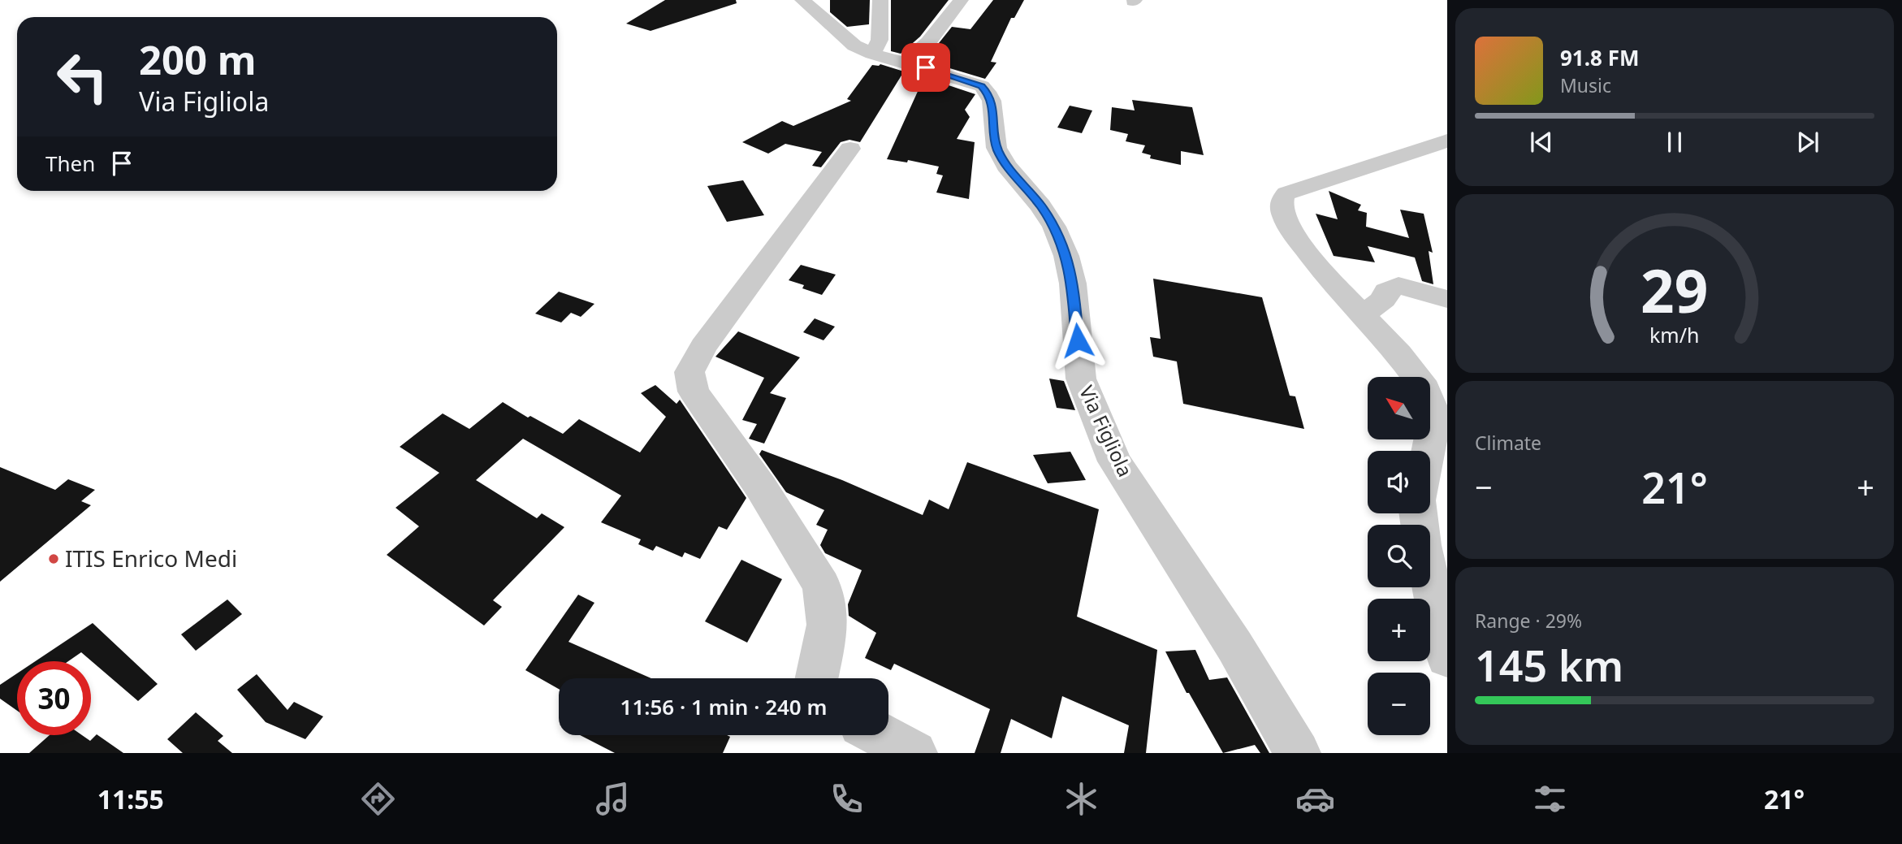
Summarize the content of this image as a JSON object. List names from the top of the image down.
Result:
{
  "streets": {
    "street": ["Via Figliola"]
  },
  "places": ["ITIS Enrico Medi"],
  "north": "top left",
  "page": {
    "turn": ["200 m", "Via Figliola"],
    "song": ["91.8 FM", "Music"],
    "then": "Then",
    "map_buttons": ["+", "−"],
    "tile": [
      "Climate",
      ["Range · 29%", "145 km"]
    ],
    "heat": ["−", "21°", "+"],
    "limit": "30",
    "trip": "11:56 · 1 min · 240 m",
    "tabs": ["11:55", "21°"],
    "gauge": ["29", "km/h"]
  }
}
